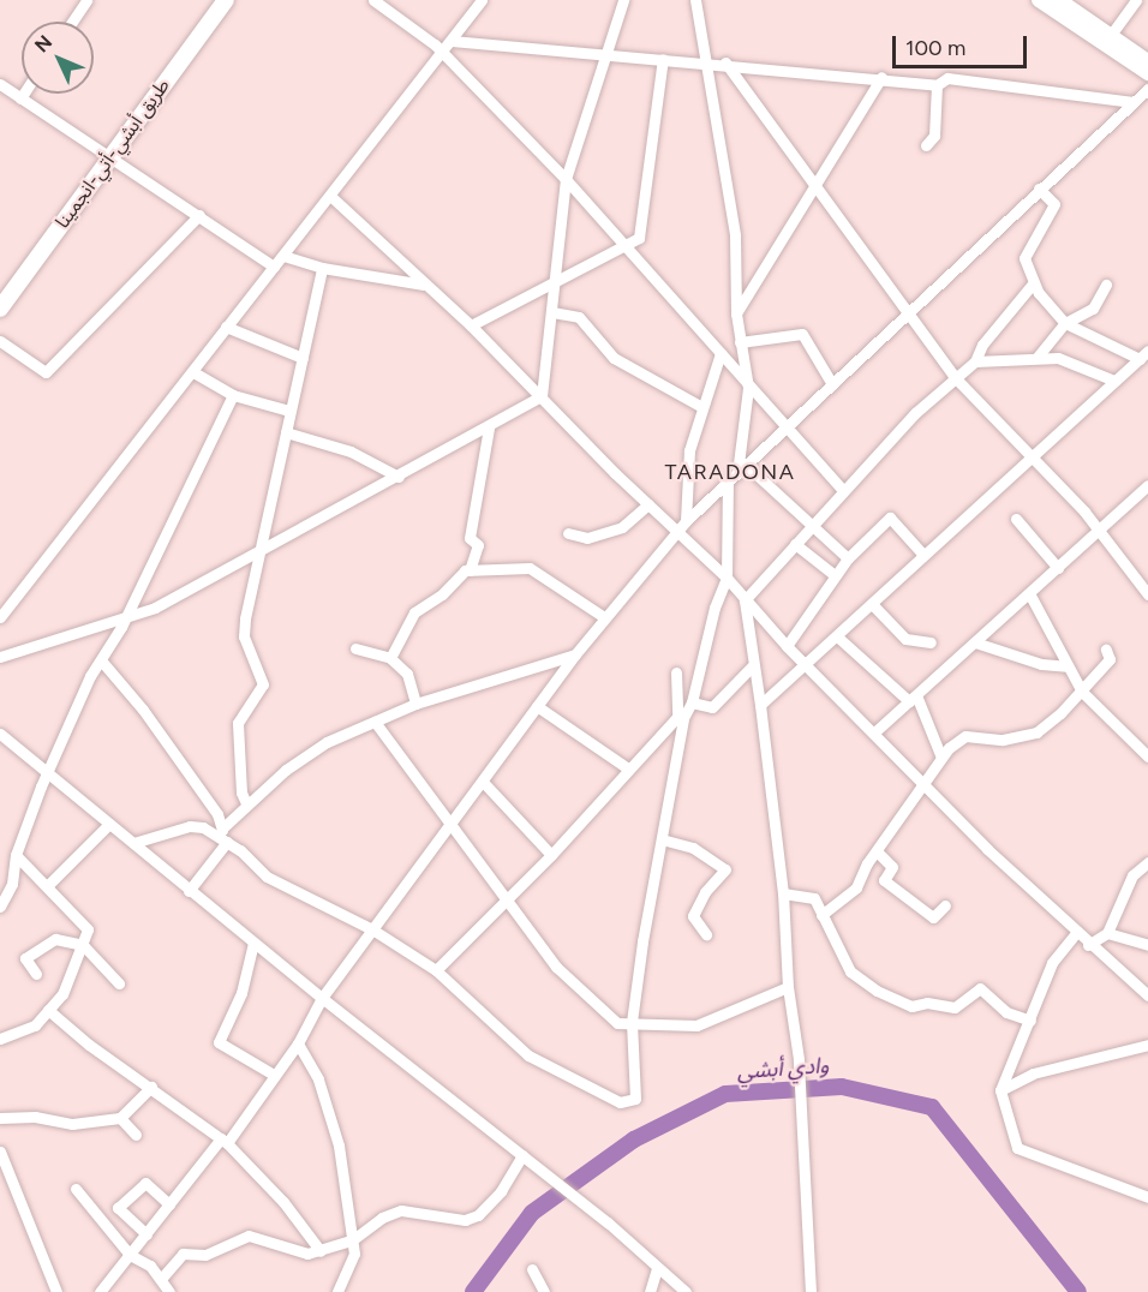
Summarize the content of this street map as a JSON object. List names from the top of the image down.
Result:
{
  "districts": ["TARADONA"],
  "water": ["وادي أبشي"],
  "scale_bar": "100 m",
  "north": "top left"
}
